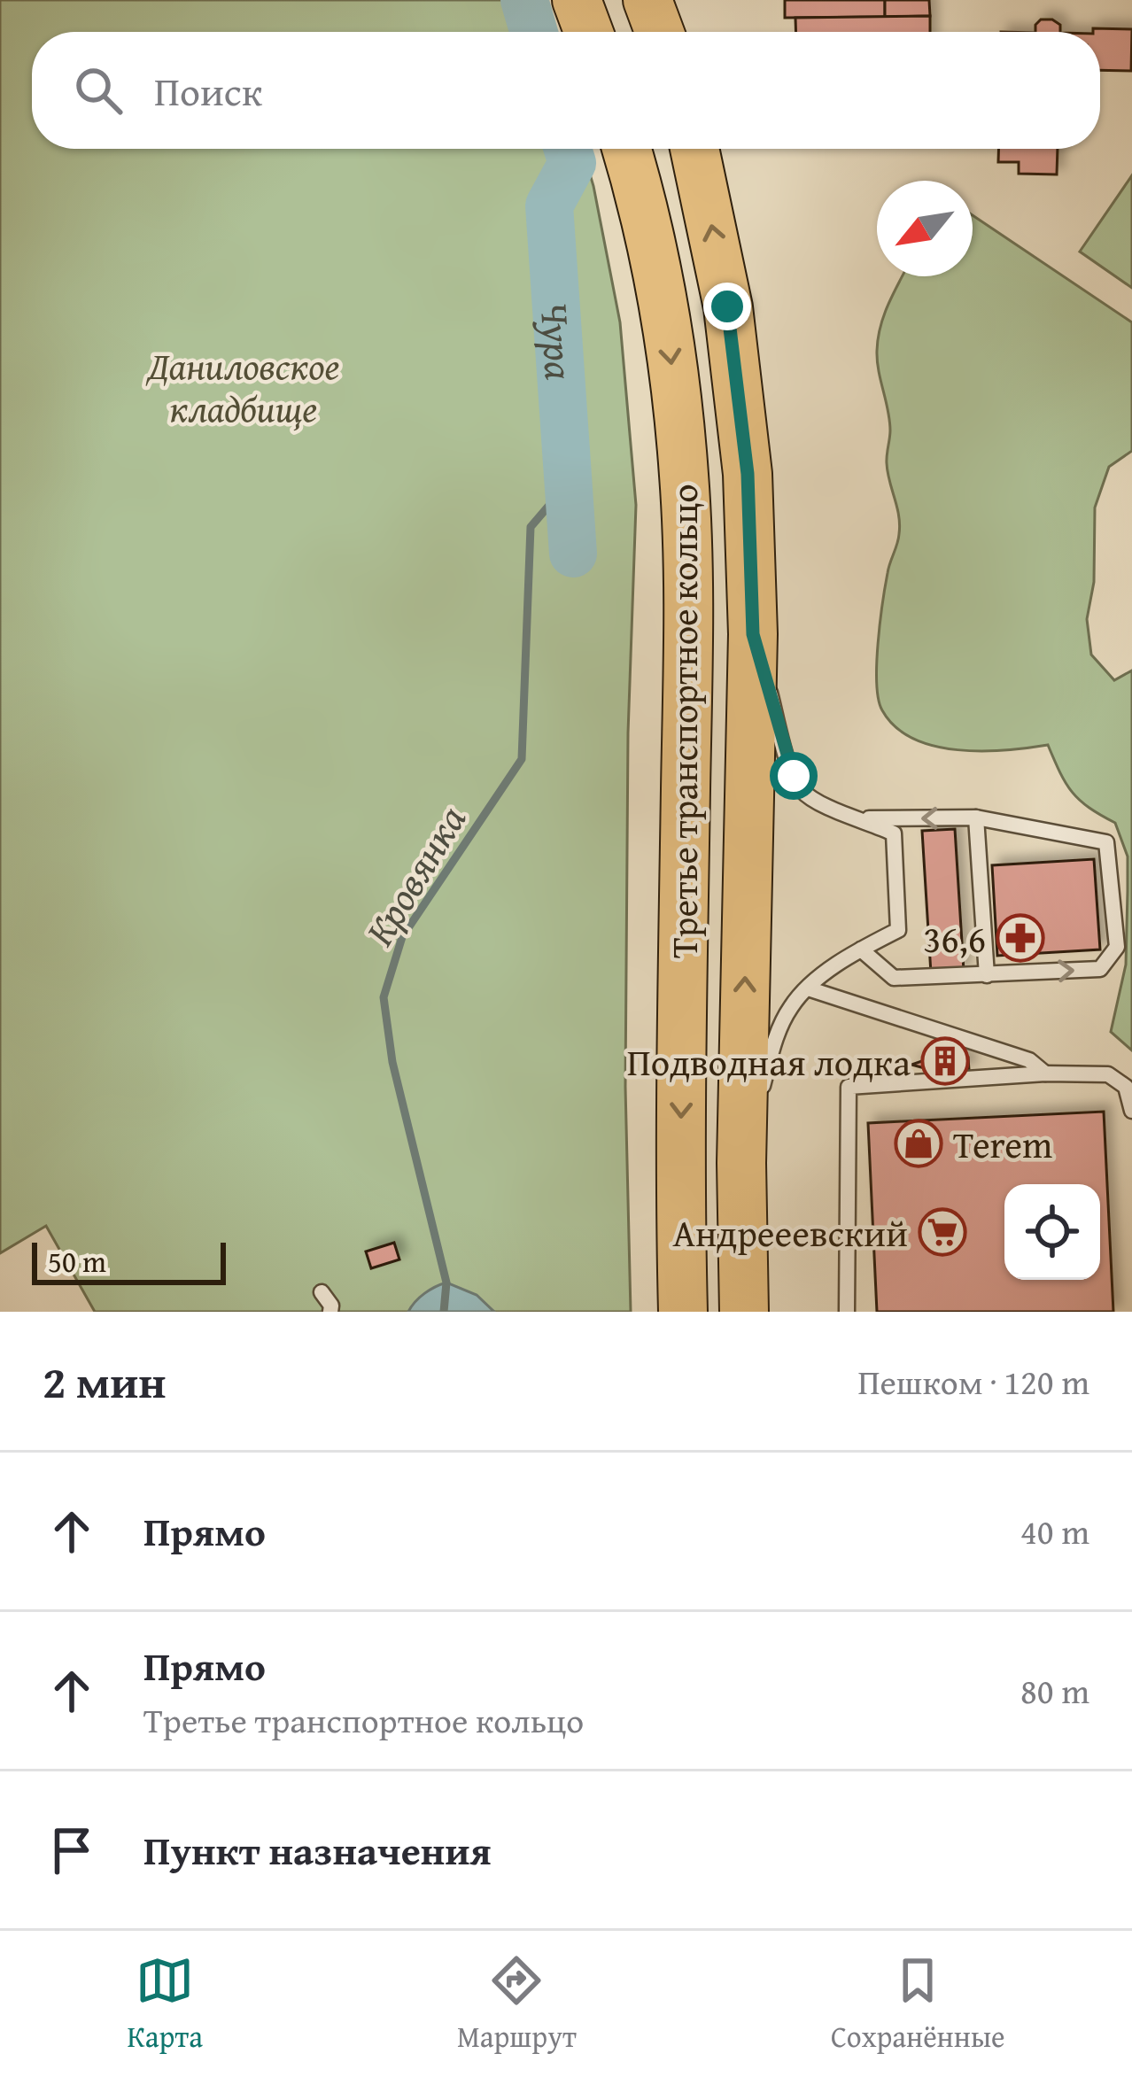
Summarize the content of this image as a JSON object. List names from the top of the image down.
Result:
{
  "streets": {
    "main road": ["Третье транспортное кольцо"]
  },
  "water": ["Чура", "Кровянка"],
  "parks": ["Даниловское кладбище"],
  "places": {
    "pharmacy": ["36,6"],
    "building": ["Подводная лодка"],
    "shop": ["Terem"],
    "supermarket": ["Андрееевский"]
  },
  "scale_bar": "50 m",
  "north": "bottom left",
  "page": {
    "search": "Поиск",
    "scale": "50 m",
    "heading": ["2 мин", "Пешком · 120 m"],
    "list": [
      ["Прямо", "40 m"],
      ["Прямо", "Третье транспортное кольцо", "80 m"],
      "Пункт назначения"
    ],
    "nav": ["Карта", "Маршрут", "Сохранённые"]
  }
}
